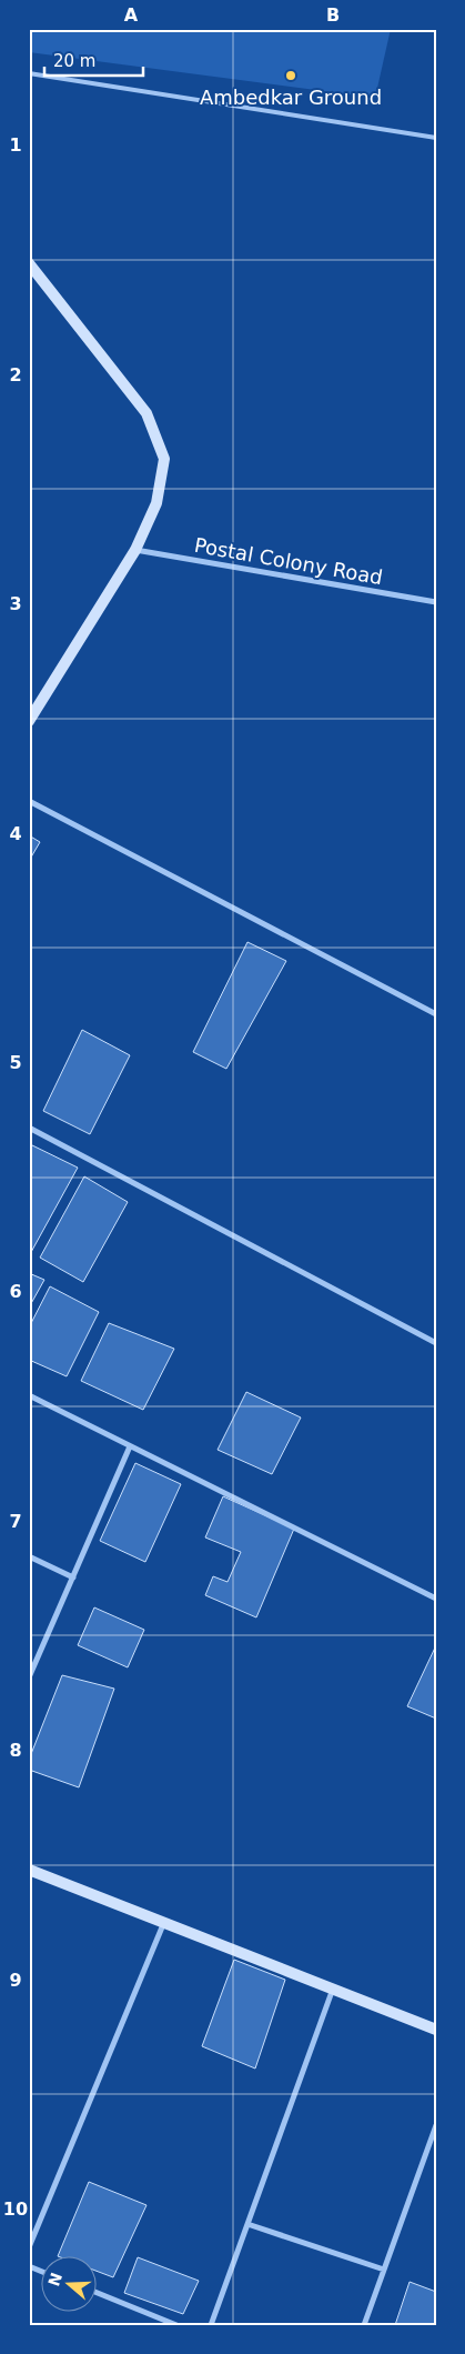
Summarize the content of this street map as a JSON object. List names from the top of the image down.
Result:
{
  "streets": {
    "street": ["Postal Colony Road"]
  },
  "places": ["Ambedkar Ground"],
  "scale_bar": "20 m",
  "north": "left",
  "grid": {
    "columns": ["A", "B"],
    "rows": [
      "1",
      "2",
      "3",
      "4",
      "5",
      "6",
      "7",
      "8",
      "9",
      "10"
    ]
  }
}
